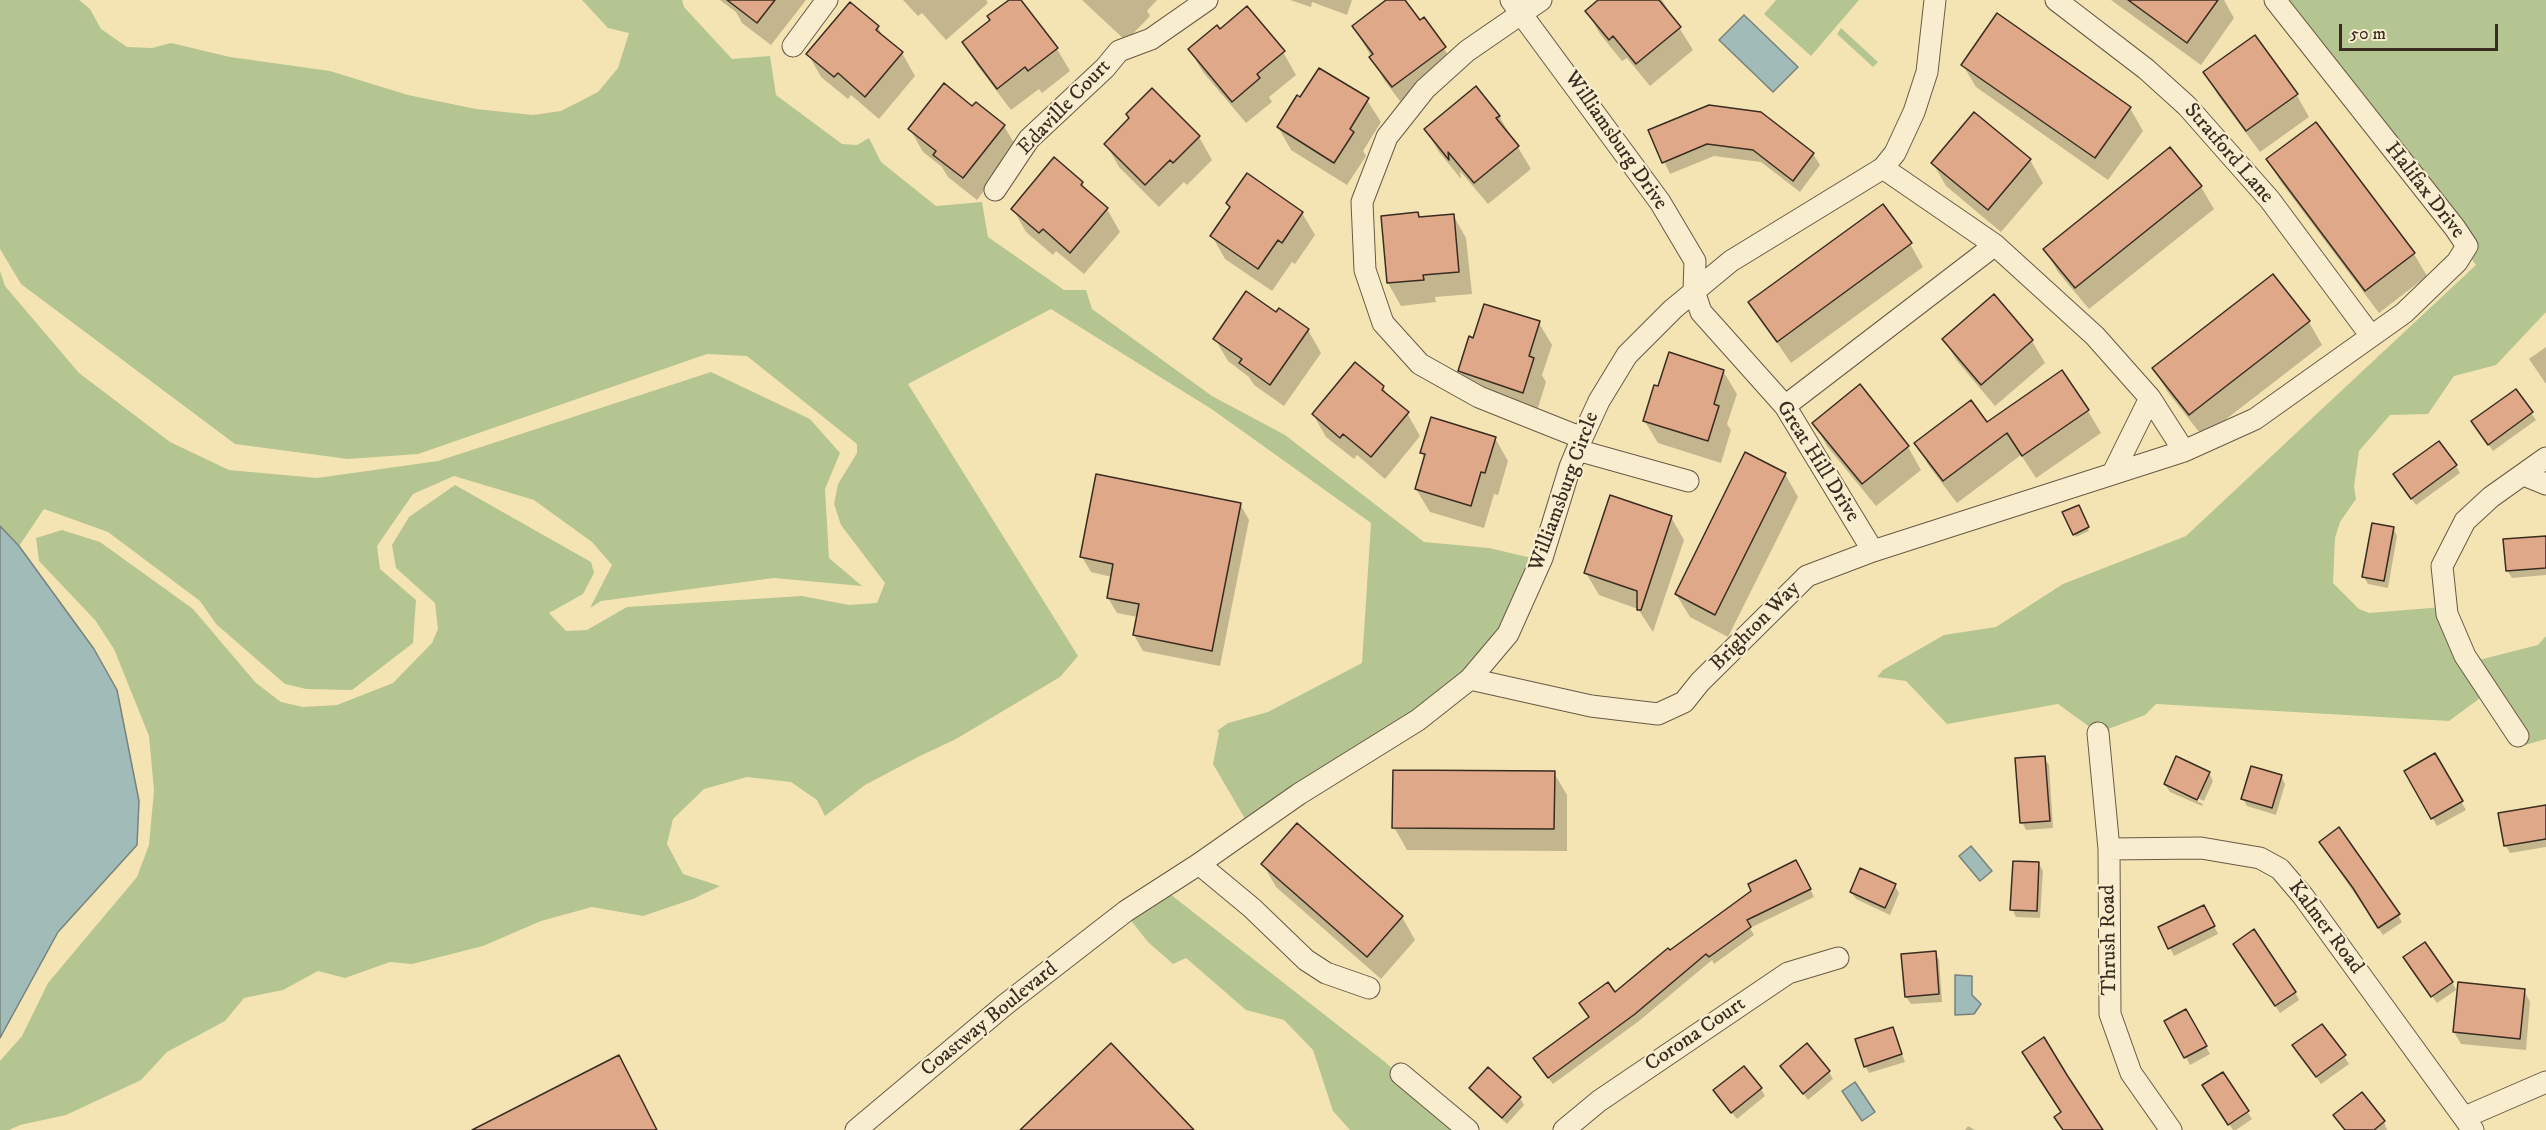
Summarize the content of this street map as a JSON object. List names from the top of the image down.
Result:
{
  "streets": {
    "street": [
      "Edaville Court",
      "Williamsburg Drive",
      "Stratford Lane",
      "Halifax Drive",
      "Great Hill Drive",
      "Williamsburg Circle",
      "Brighton Way",
      "Kalmer Road",
      "Thrush Road",
      "Coastway Boulevard",
      "Corona Court"
    ]
  },
  "crossings": [
    ["Williamsburg Drive", "Great Hill Drive"],
    ["Williamsburg Drive", "Williamsburg Circle"],
    ["Stratford Lane", "Halifax Drive"],
    ["Halifax Drive", "Brighton Way"],
    ["Great Hill Drive", "Williamsburg Circle"],
    ["Great Hill Drive", "Brighton Way"],
    ["Williamsburg Circle", "Brighton Way"],
    ["Williamsburg Circle", "Coastway Boulevard"],
    ["Kalmer Road", "Thrush Road"]
  ],
  "scale_bar": "50 m"
}
